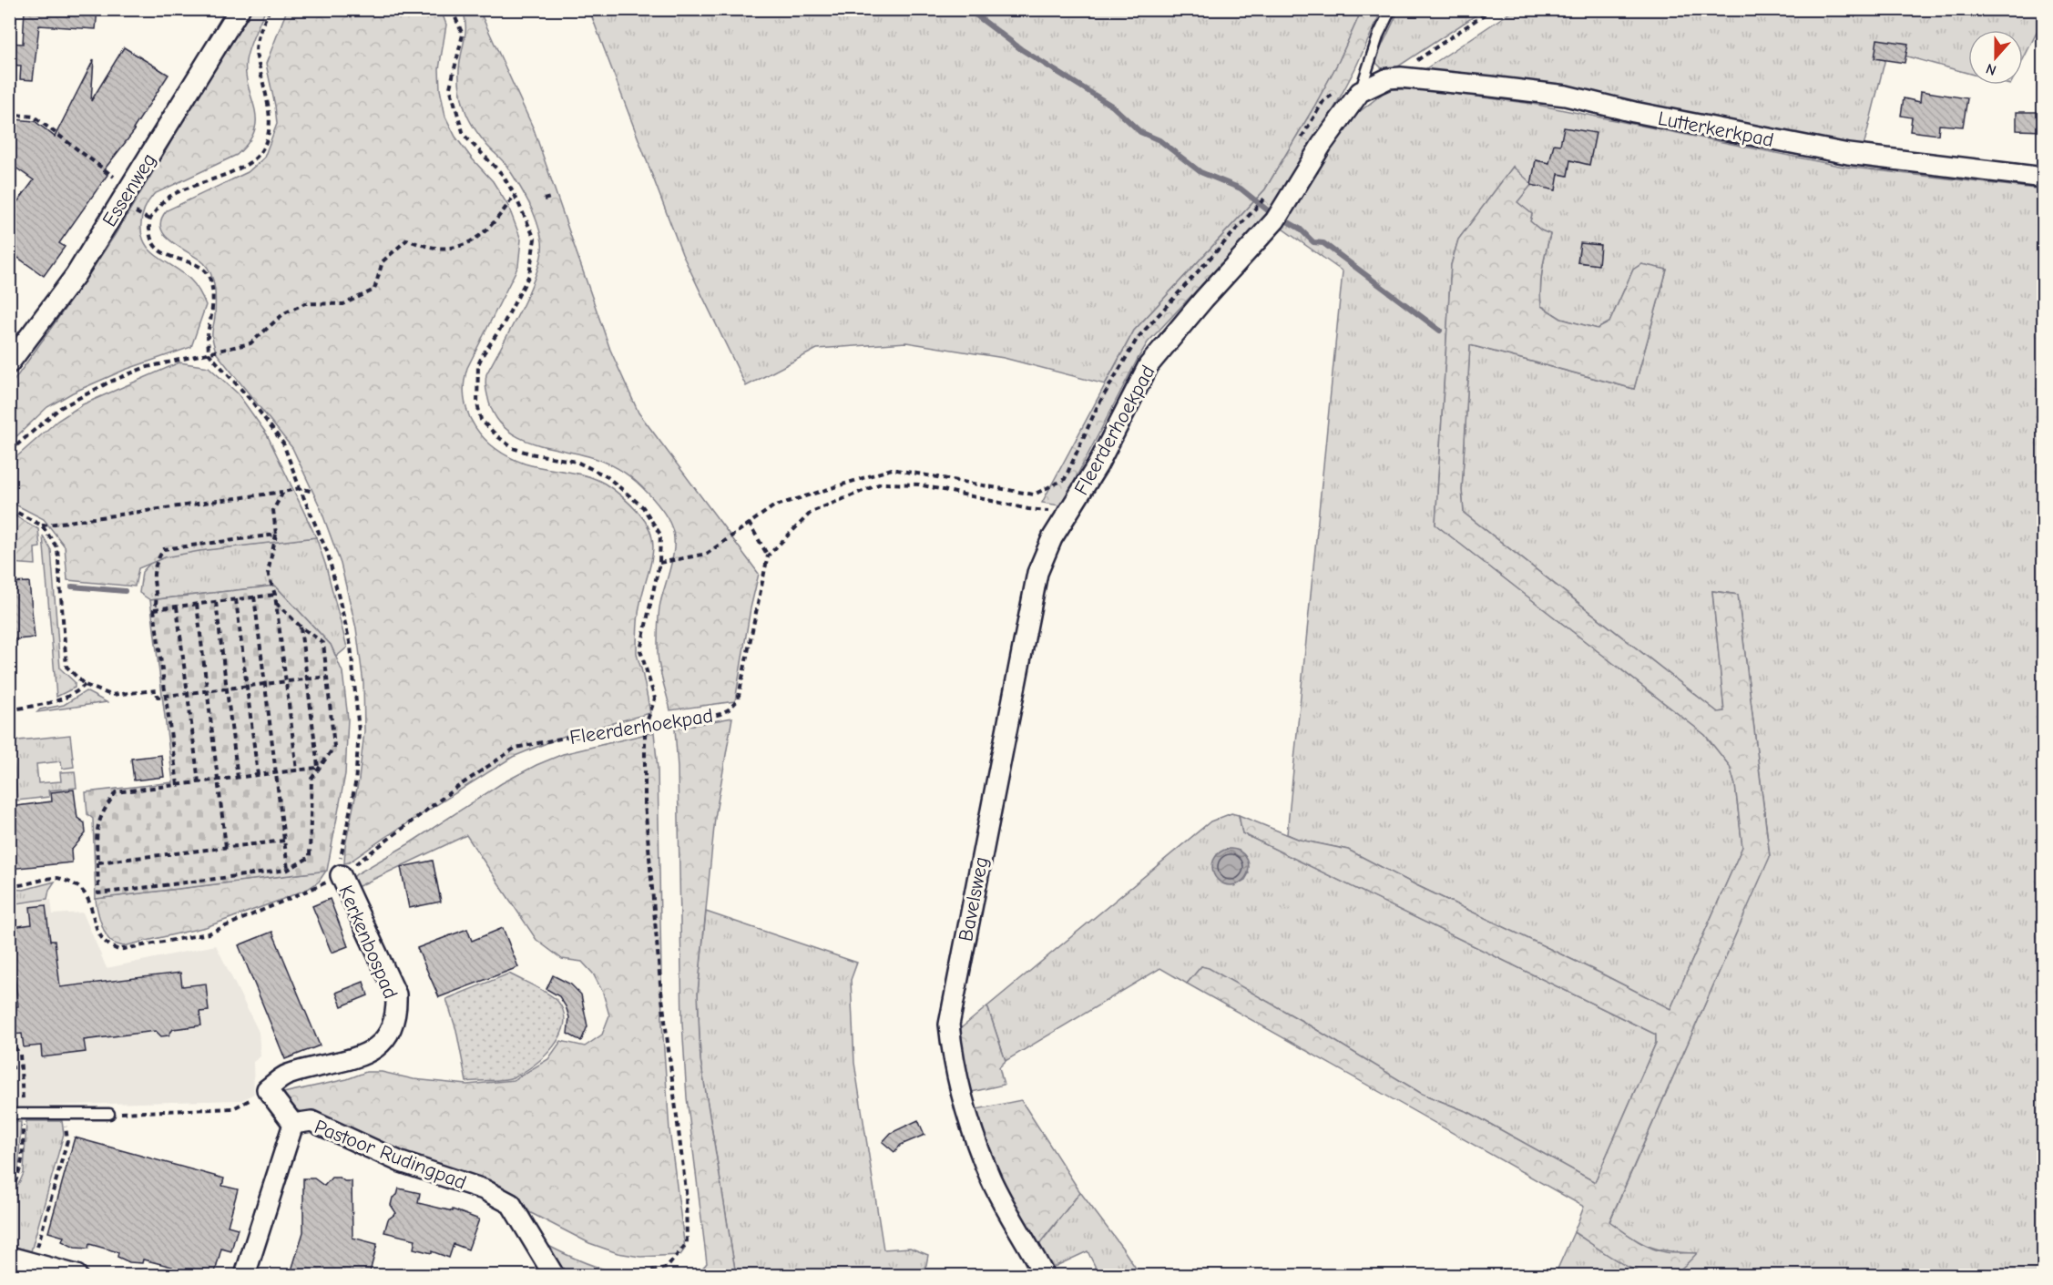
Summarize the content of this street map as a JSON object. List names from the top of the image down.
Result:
{
  "streets": {
    "street": [
      "Lutterkerkpad",
      "Essenweg",
      "Fleerderhoekpad",
      "Bavelsweg",
      "Kerkenbospad",
      "Pastoor Rudingpad"
    ]
  },
  "crossings": [
    ["Lutterkerkpad", "Fleerderhoekpad"],
    ["Fleerderhoekpad", "Bavelsweg"],
    ["Fleerderhoekpad", "Kerkenbospad"],
    ["Kerkenbospad", "Pastoor Rudingpad"]
  ],
  "north": "bottom"
}
